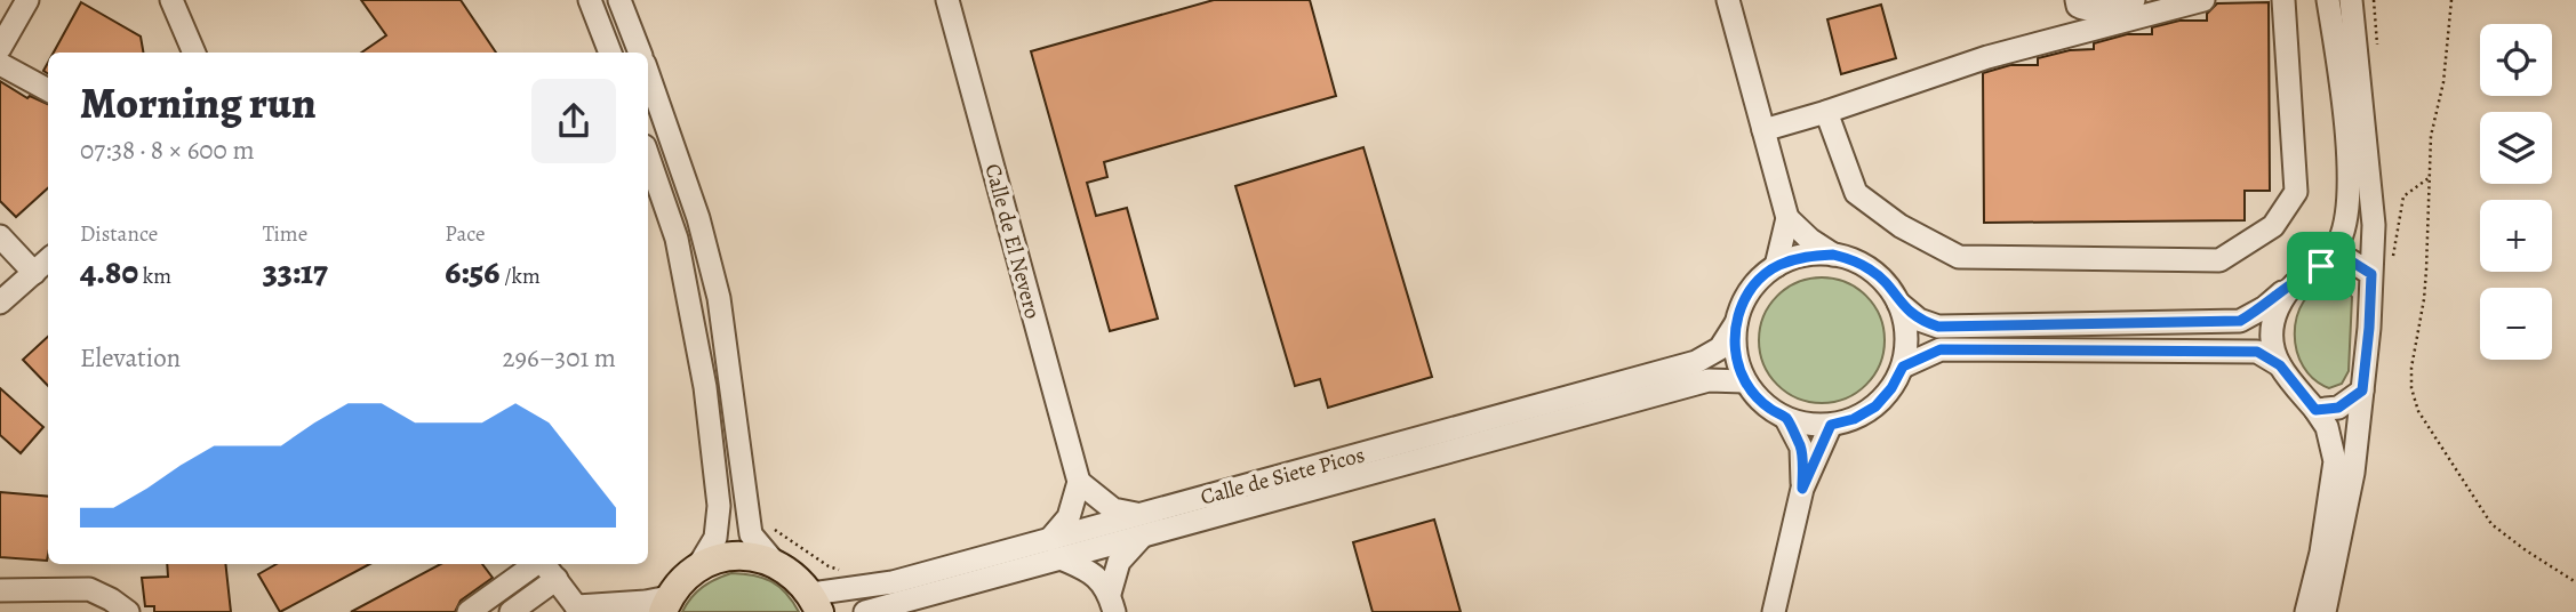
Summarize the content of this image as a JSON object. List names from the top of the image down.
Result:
{
  "streets": {
    "street": ["Calle de El Nevero", "Calle de Siete Picos"]
  },
  "page": {
    "map_buttons": ["+", "−"],
    "heading": ["Morning run", "07:38 · 8 × 600 m"],
    "stats": [
      ["Distance", "4.80 km"],
      ["Time", "33:17"],
      ["Pace", "6:56 /km"]
    ],
    "chart": ["Elevation", "296–301 m"]
  }
}
